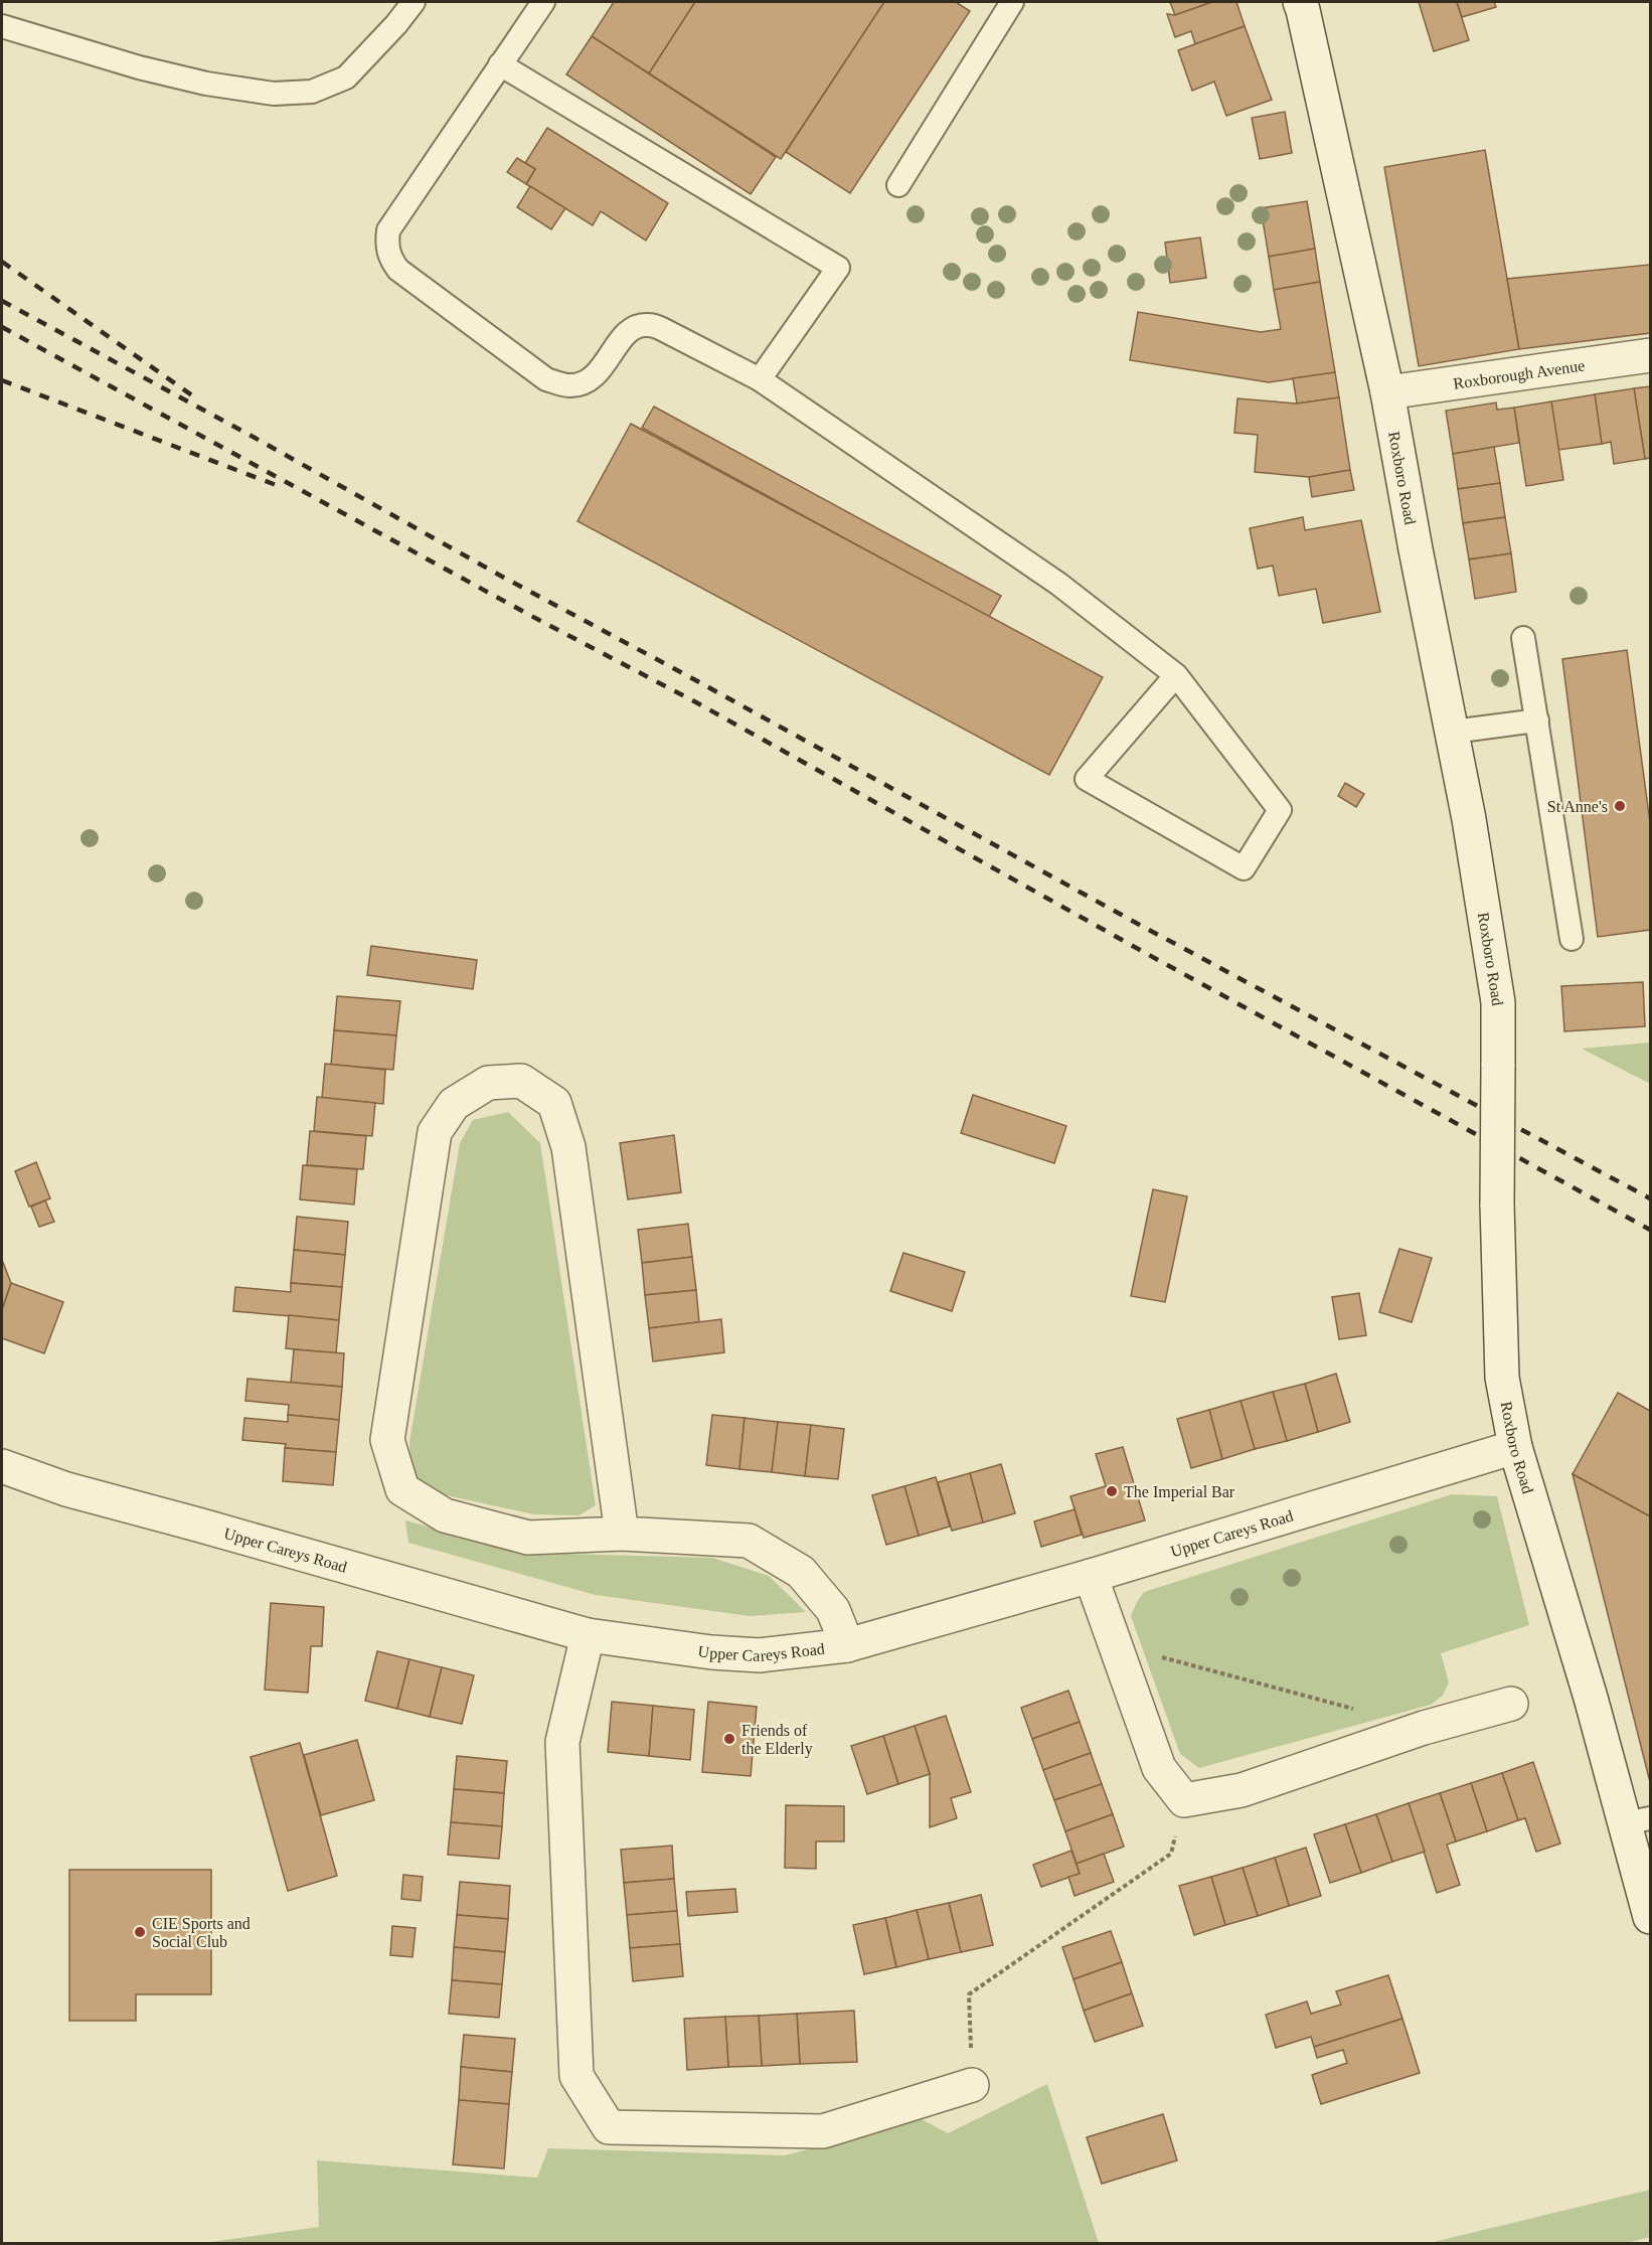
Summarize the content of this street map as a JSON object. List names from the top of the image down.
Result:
{
  "streets": {
    "street": ["Roxborough Avenue", "Roxboro Road", "Upper Careys Road"]
  },
  "crossings": [
    ["Roxborough Avenue", "Roxboro Road"],
    ["Roxboro Road", "Upper Careys Road"]
  ],
  "places": [
    "St Anne's",
    "The Imperial Bar",
    "Friends of the Elderly",
    "CIE Sports and Social Club"
  ]
}
